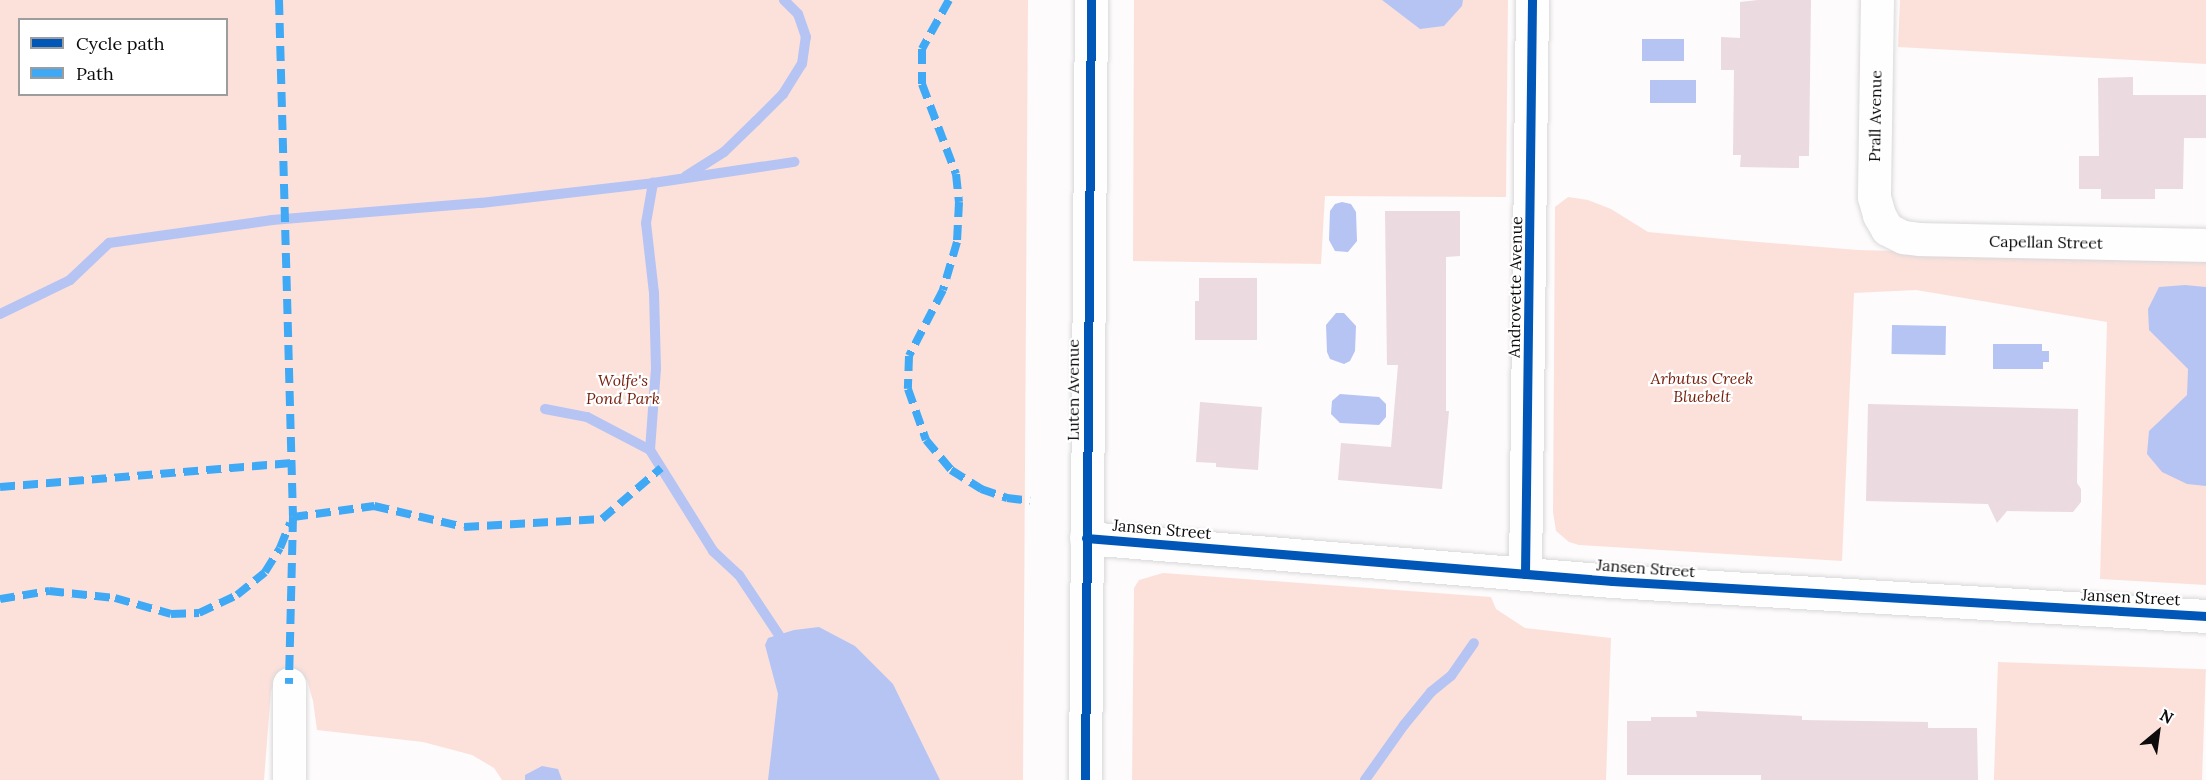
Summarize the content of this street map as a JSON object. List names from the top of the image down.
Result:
{
  "streets": {
    "street": [
      "Prall Avenue",
      "Capellan Street",
      "Androvette Avenue",
      "Luten Avenue",
      "Jansen Street"
    ]
  },
  "crossings": [
    ["Prall Avenue", "Capellan Street"],
    ["Androvette Avenue", "Jansen Street"],
    ["Luten Avenue", "Jansen Street"]
  ],
  "parks": ["Arbutus Creek Bluebelt", "Wolfe's Pond Park"],
  "legend": ["Cycle path", "Path"],
  "north": "top right"
}
